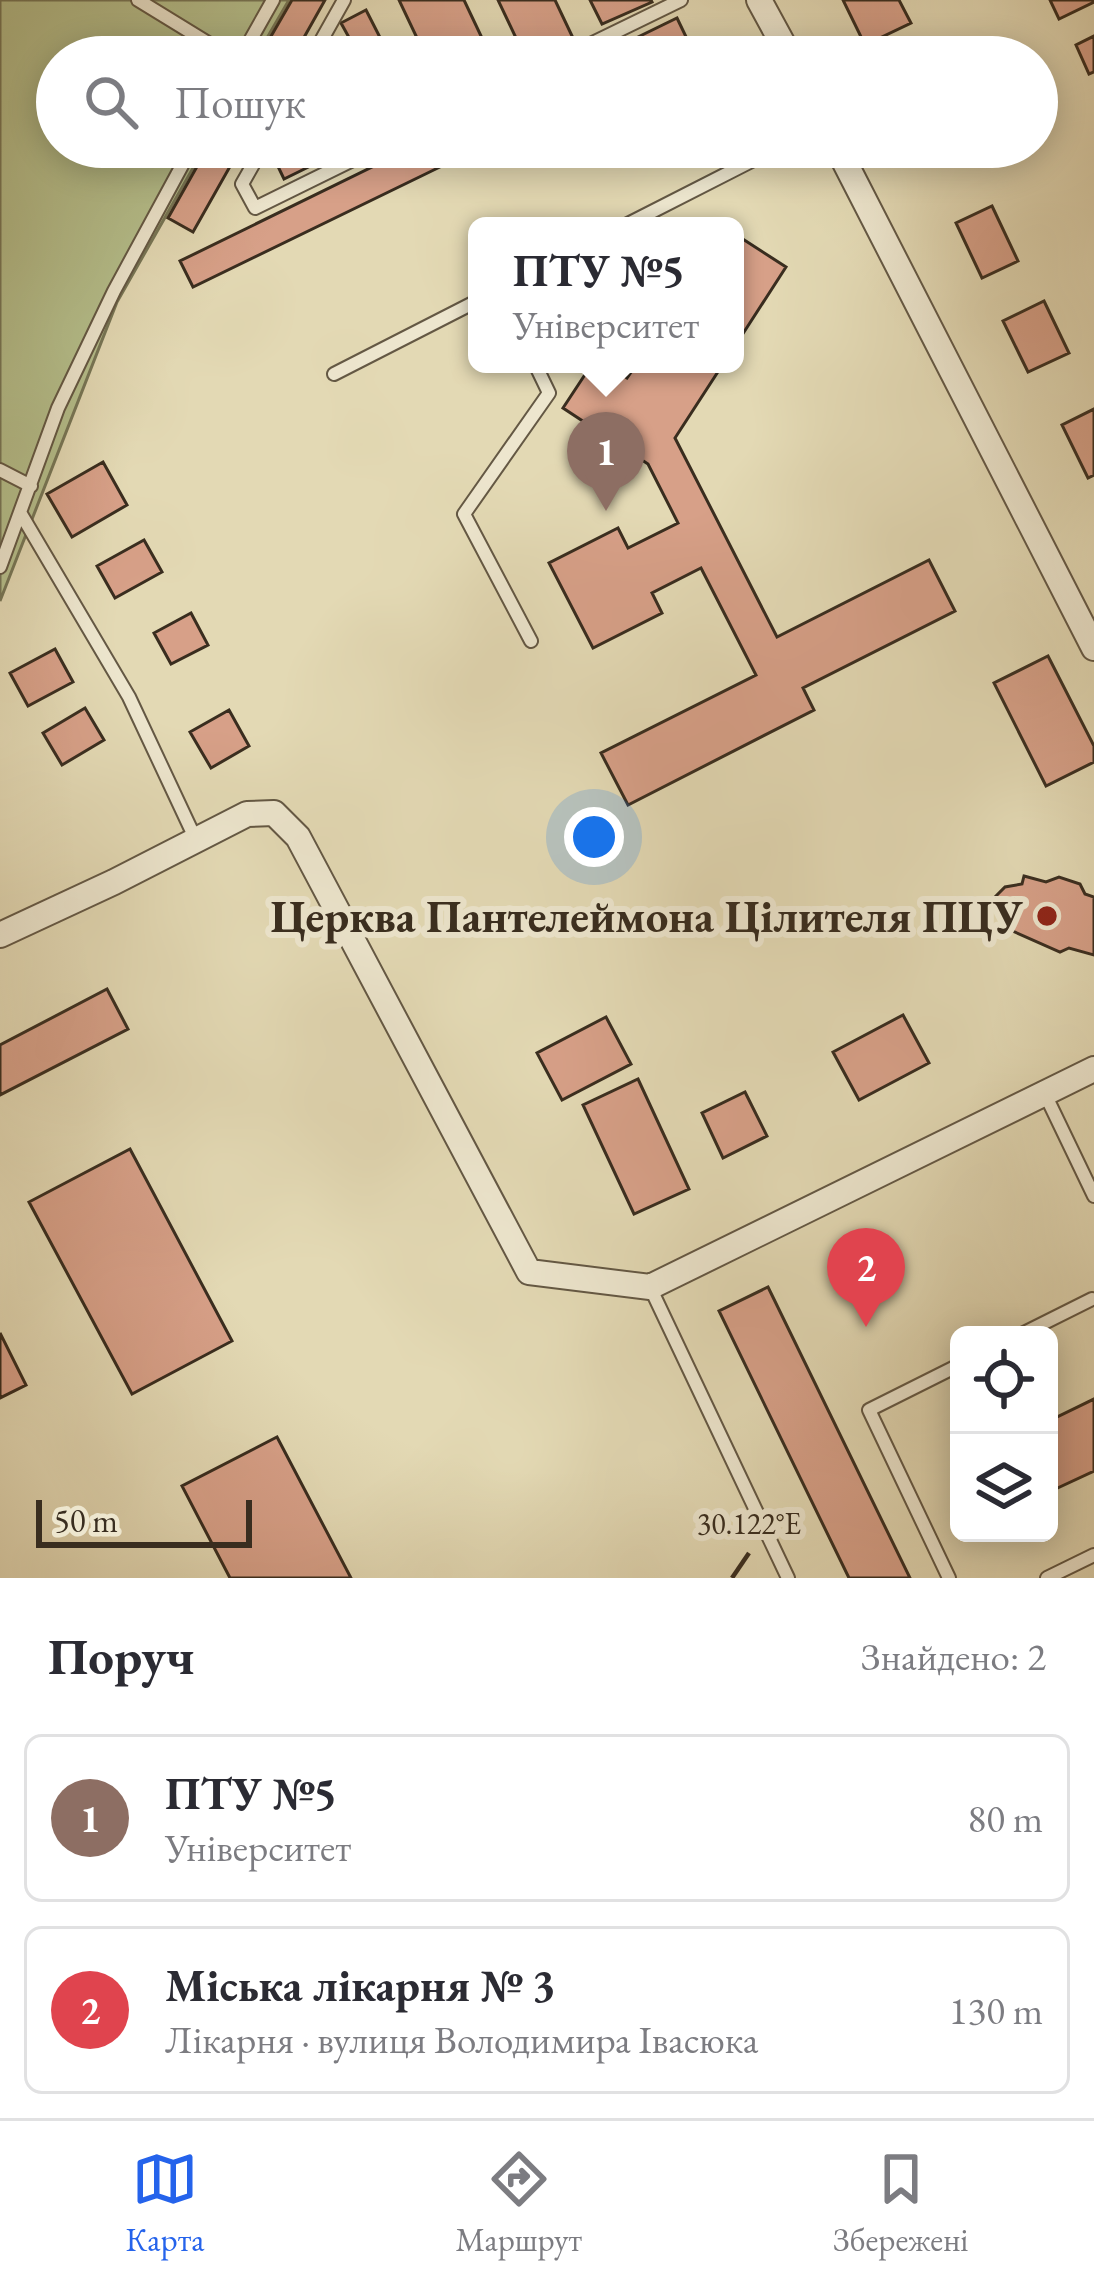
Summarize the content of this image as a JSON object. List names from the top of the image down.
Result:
{
  "places": ["Церква Пантелеймона Цілителя ПЦУ"],
  "scale_bar": "50 m",
  "page": {
    "search": "Пошук",
    "popup": ["ПТУ №5", "Університет"],
    "pins": ["1", "2"],
    "scale": "50 m",
    "heading": ["Поруч", "Знайдено: 2"],
    "list": [
      {
        "mark": "1",
        "name": "ПТУ №5",
        "note": "Університет",
        "value": "80 m"
      },
      {
        "mark": "2",
        "name": "Міська лікарня № 3",
        "note": "Лікарня · вулиця Володимира Івасюка",
        "value": "130 m"
      }
    ],
    "nav": ["Карта", "Маршрут", "Збережені"]
  },
  "coordinates": ["30.122°E"]
}
